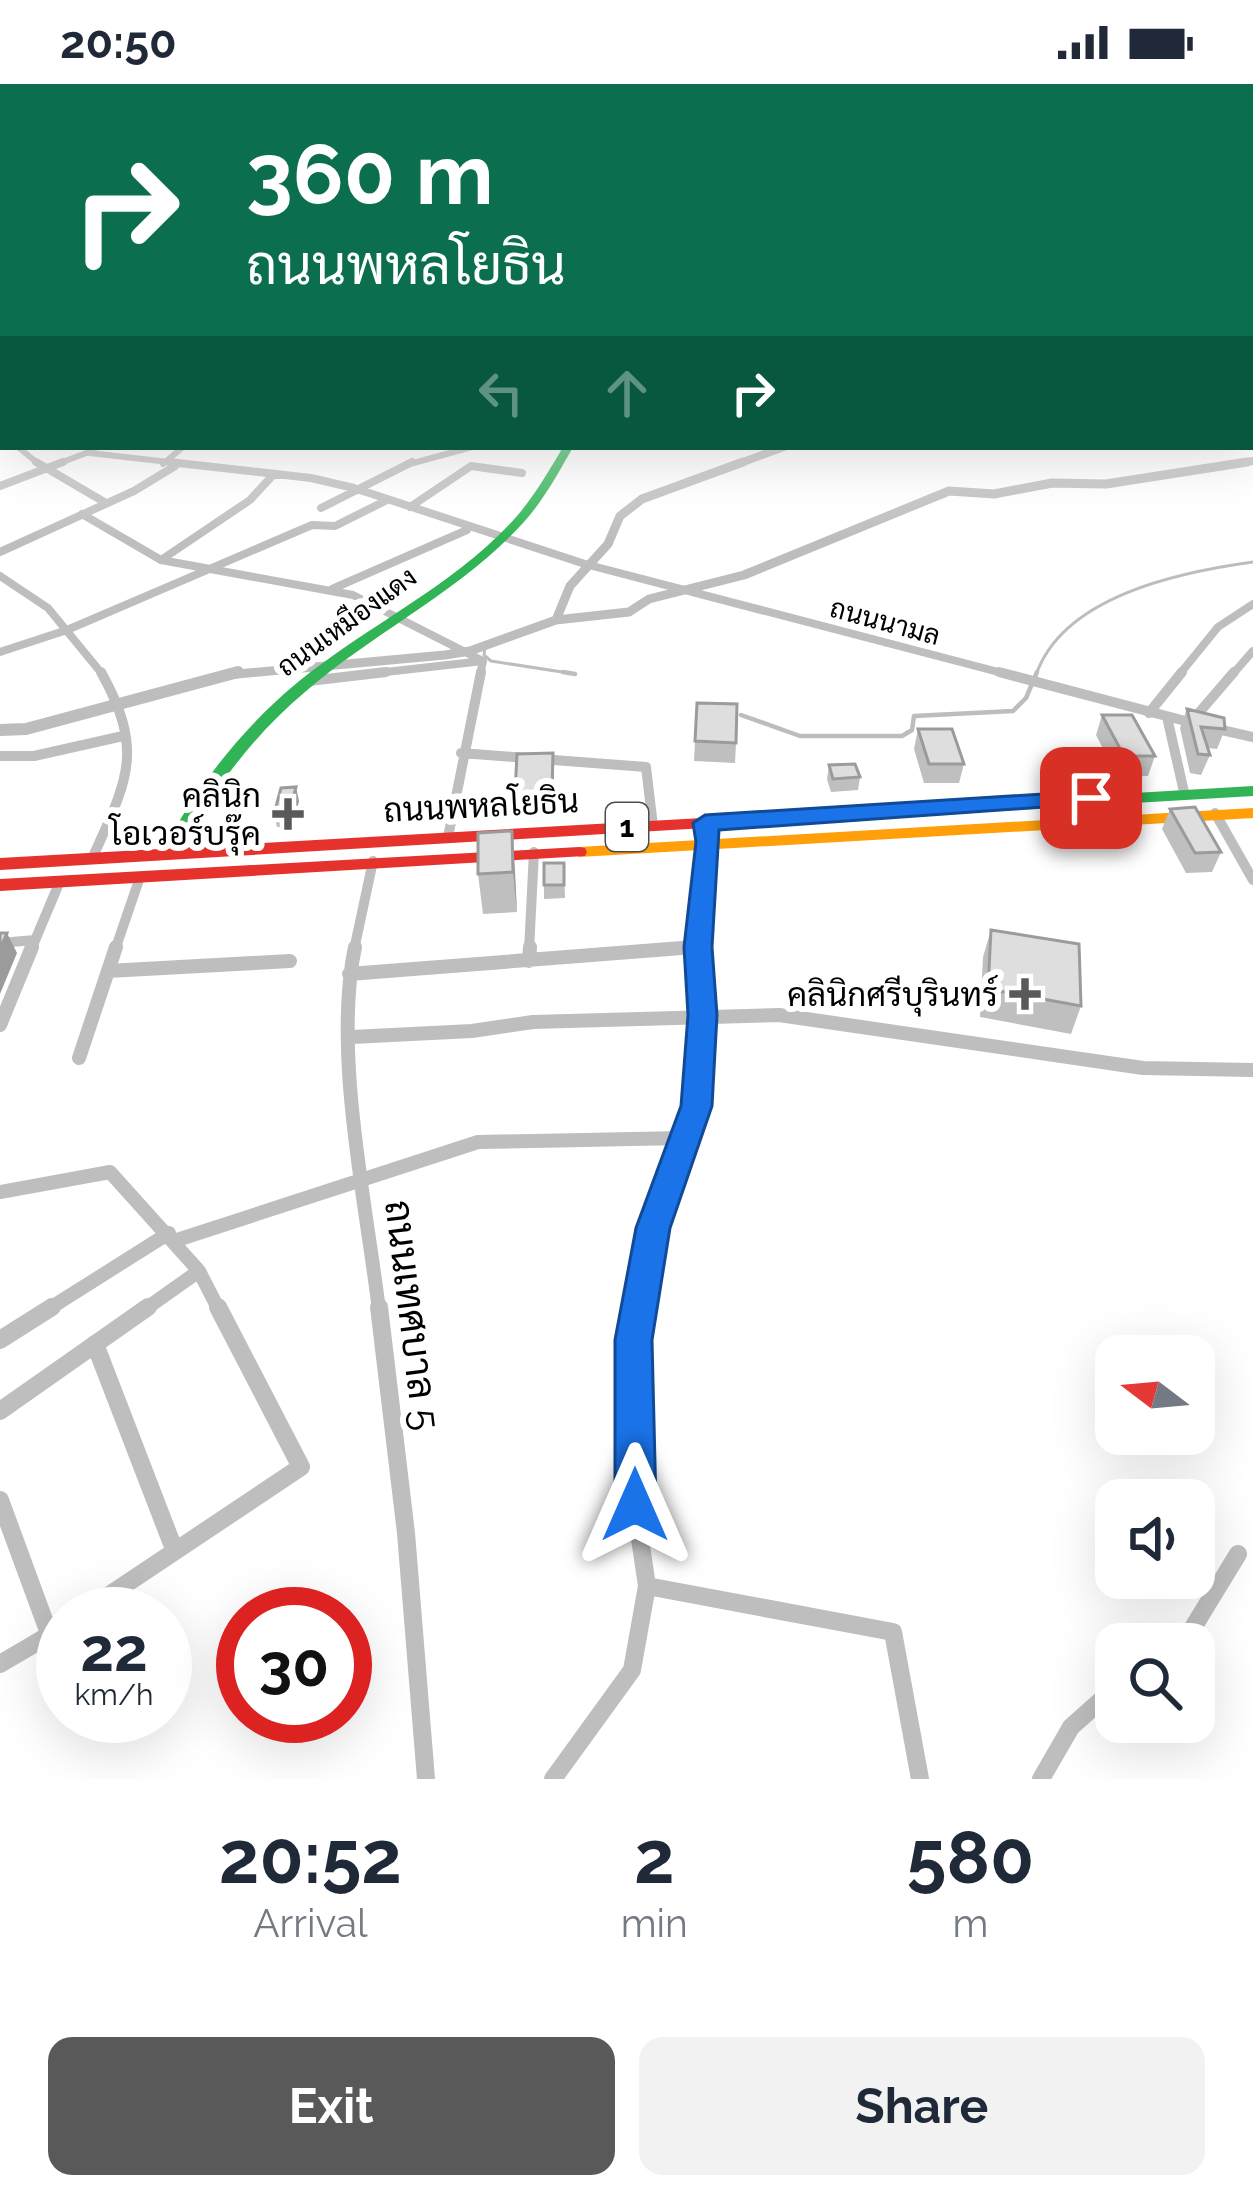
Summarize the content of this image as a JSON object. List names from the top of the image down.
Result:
{
  "streets": {
    "main road": ["ถนนเหมืองแดง", "ถนนพหลโยธิน", "1"],
    "street": ["ถนนนามล", "ถนนเทศบาล 5"]
  },
  "crossings": [
    ["ถนนเหมืองแดง", "ถนนนามล"],
    ["ถนนเหมืองแดง", "ถนนพหลโยธิน"],
    ["ถนนพหลโยธิน", "ถนนเทศบาล 5"]
  ],
  "places": {
    "health": ["คลินิก โอเวอร์บรุ๊ค", "คลินิกศรีบุรินทร์"]
  },
  "north": "left",
  "page": {
    "status": "20:50",
    "turn": ["360 m", "ถนนพหลโยธิน"],
    "speed": "22 km/h",
    "limit": "30",
    "eta": [
      "20:52",
      "Arrival",
      "2",
      "min",
      "580",
      "m"
    ],
    "buttons": ["Exit", "Share"]
  }
}
